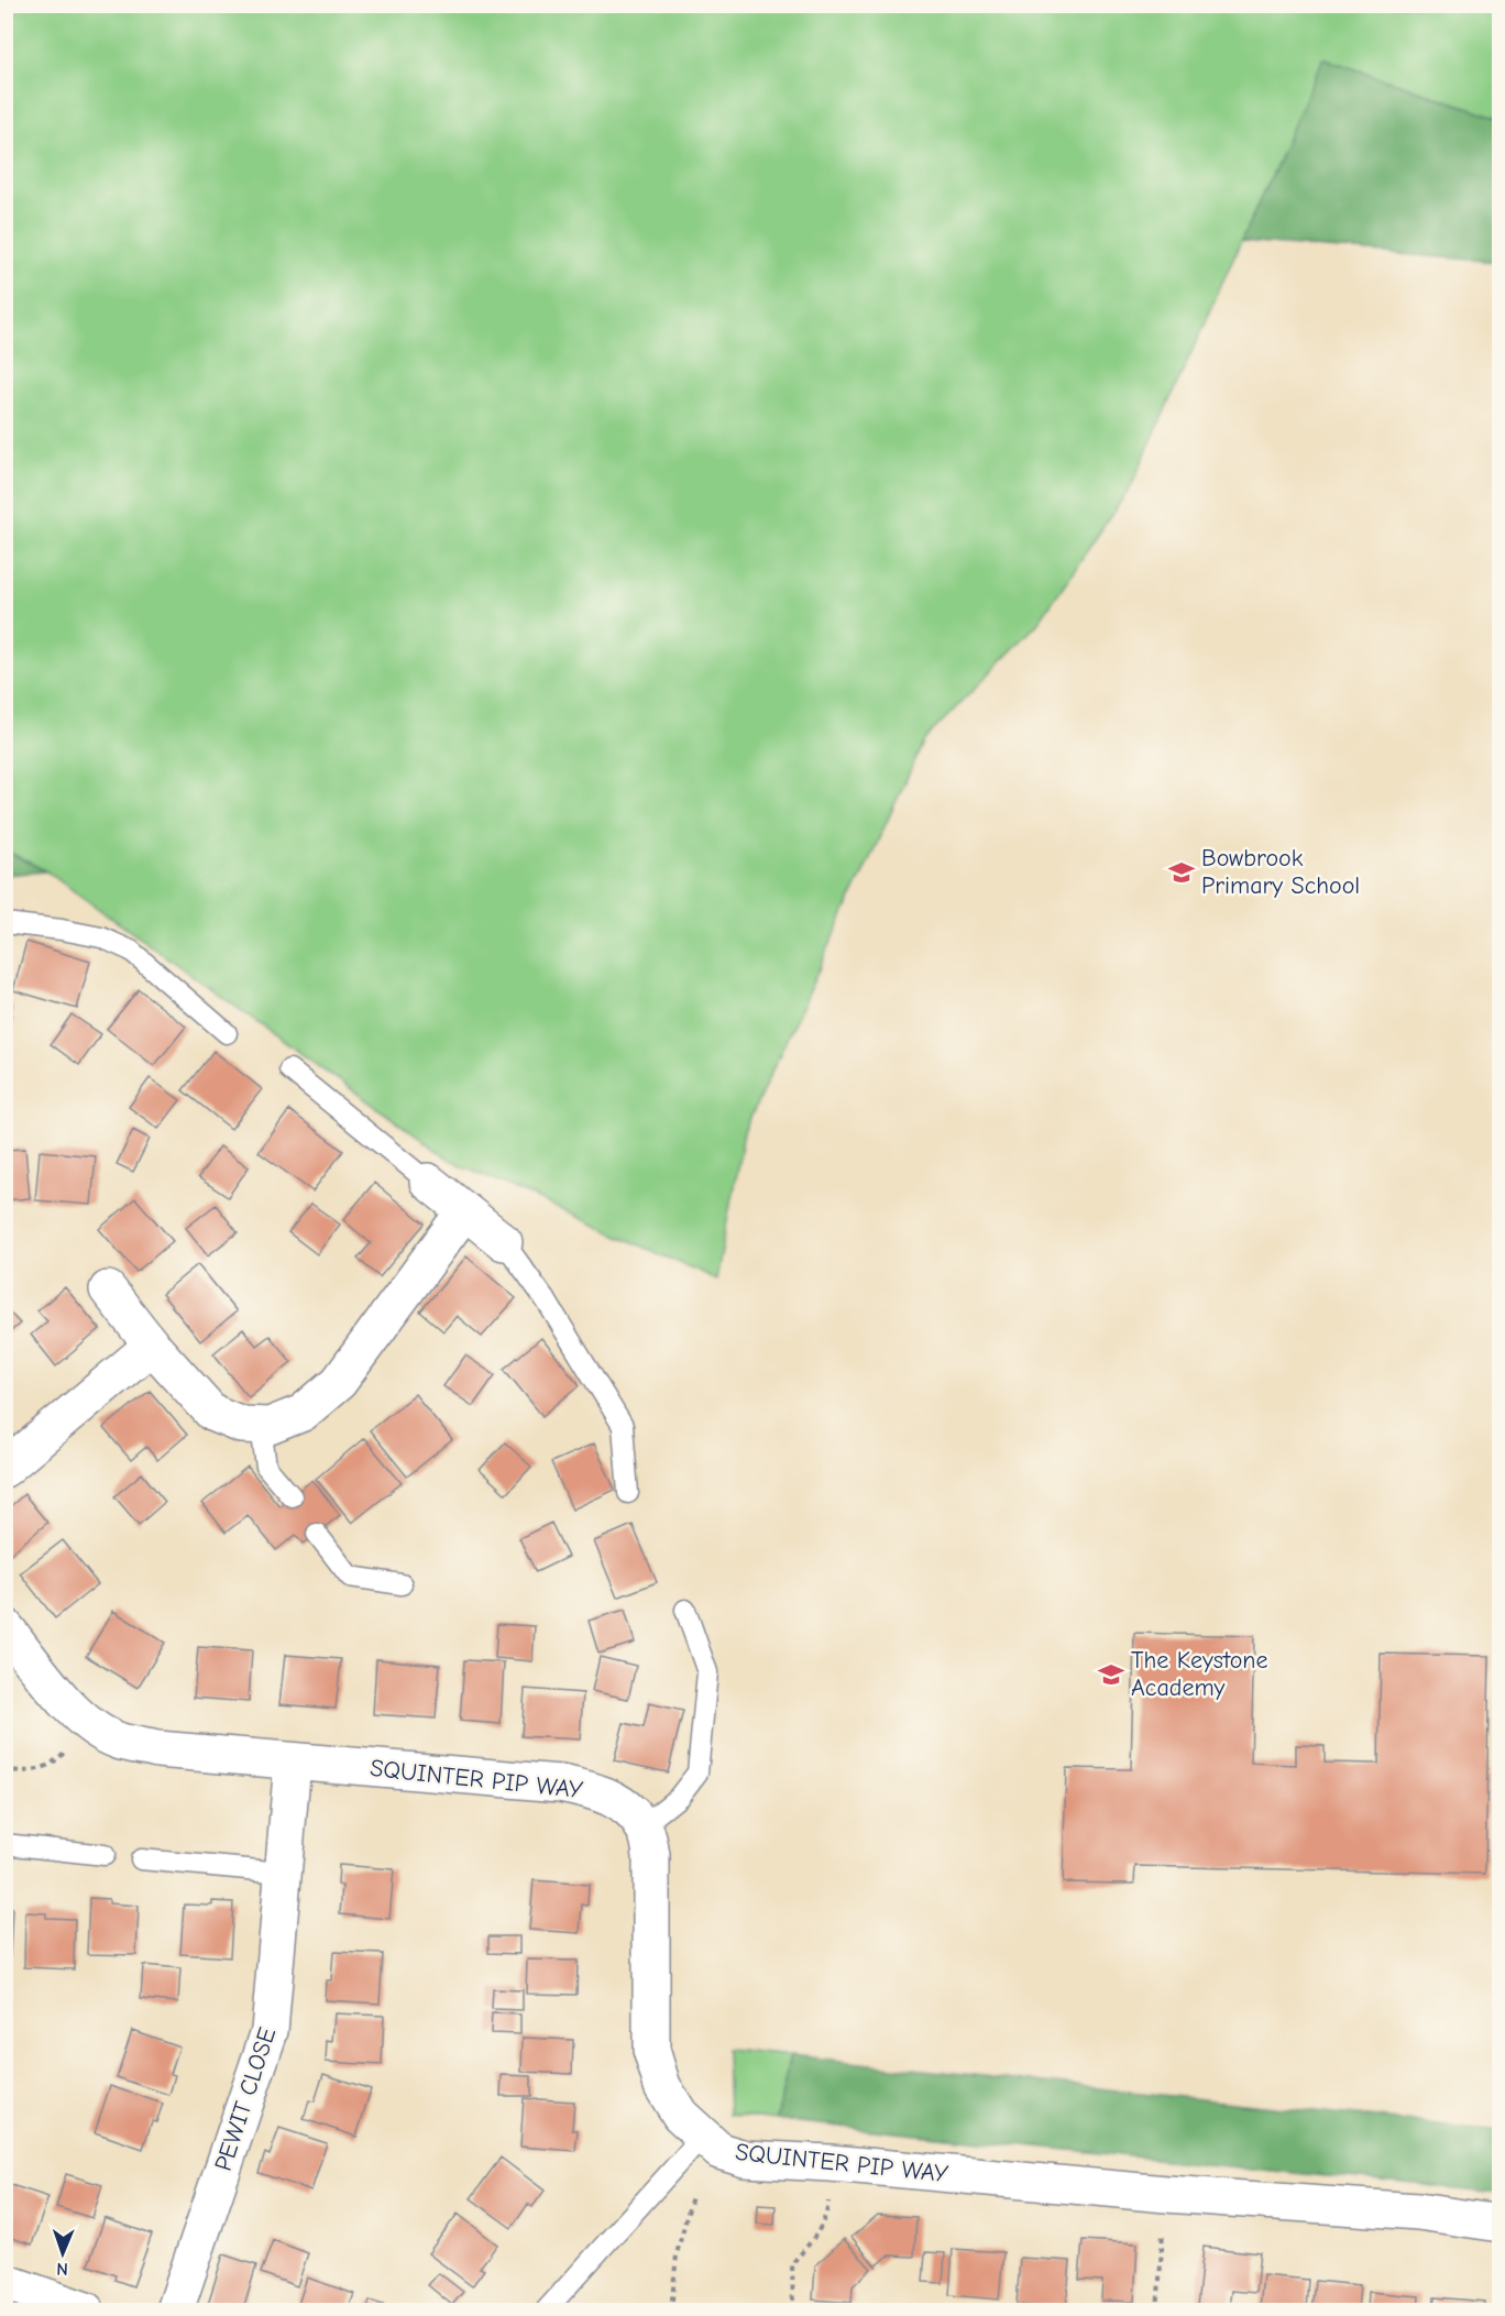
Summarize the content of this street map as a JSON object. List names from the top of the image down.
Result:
{
  "streets": {
    "street": ["SQUINTER PIP WAY", "PEWIT CLOSE"]
  },
  "crossings": [
    ["SQUINTER PIP WAY", "PEWIT CLOSE"]
  ],
  "places": {
    "school or university": ["Bowbrook Primary School", "The Keystone Academy"]
  },
  "north": "bottom"
}
